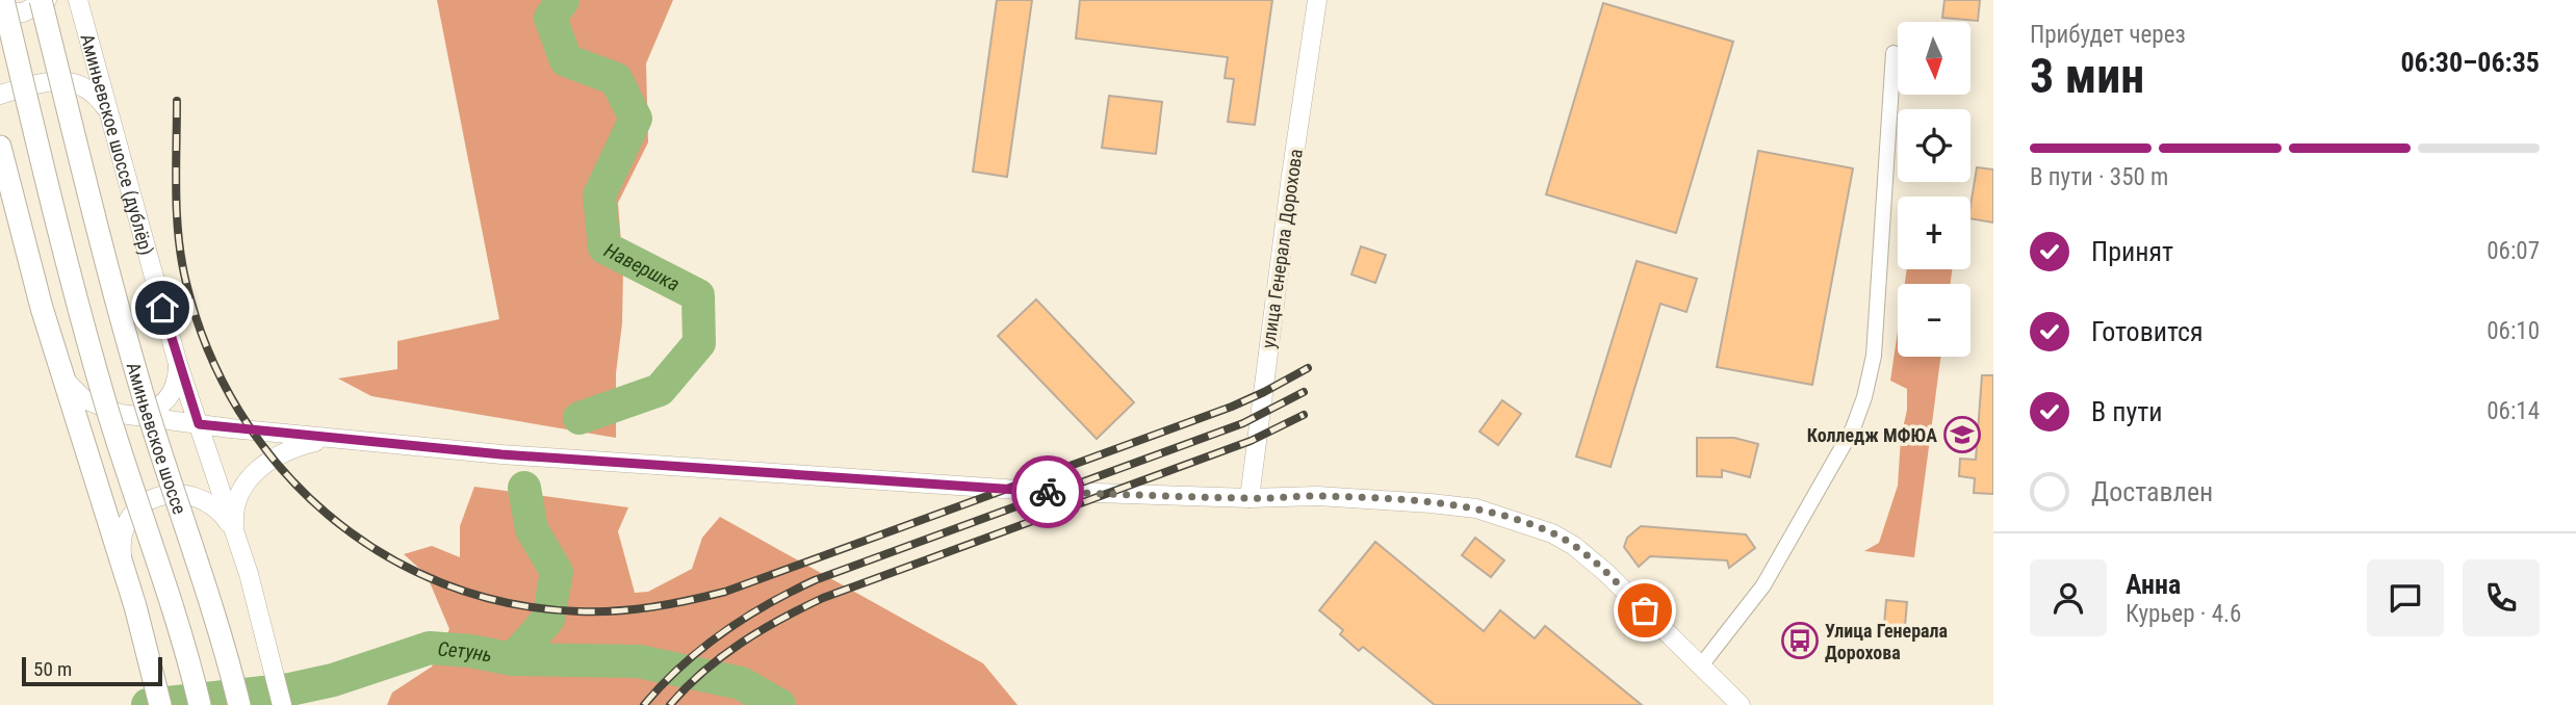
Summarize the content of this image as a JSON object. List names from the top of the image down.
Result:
{
  "streets": {
    "main road": ["Аминьевское шоссе"],
    "street": ["Аминьевское шоссе (дублёр)", "улица Генерала Дорохова"]
  },
  "water": ["Навершка", "Сетунь"],
  "places": {
    "school or university": ["Колледж МФЮА"],
    "bus stop": ["Улица Генерала Дорохова"]
  },
  "scale_bar": "50 m",
  "north": "bottom",
  "page": {
    "heading": ["3 мин", "Прибудет через", "06:30–06:35"],
    "panel": ["Анна", "Курьер · 4.6"],
    "map_buttons": ["+", "−"],
    "bar": "В пути · 350 m",
    "list": [
      ["Принят", "06:07"],
      ["Готовится", "06:10"],
      ["В пути", "06:14"],
      "Доставлен"
    ],
    "scale": "50 m"
  }
}
